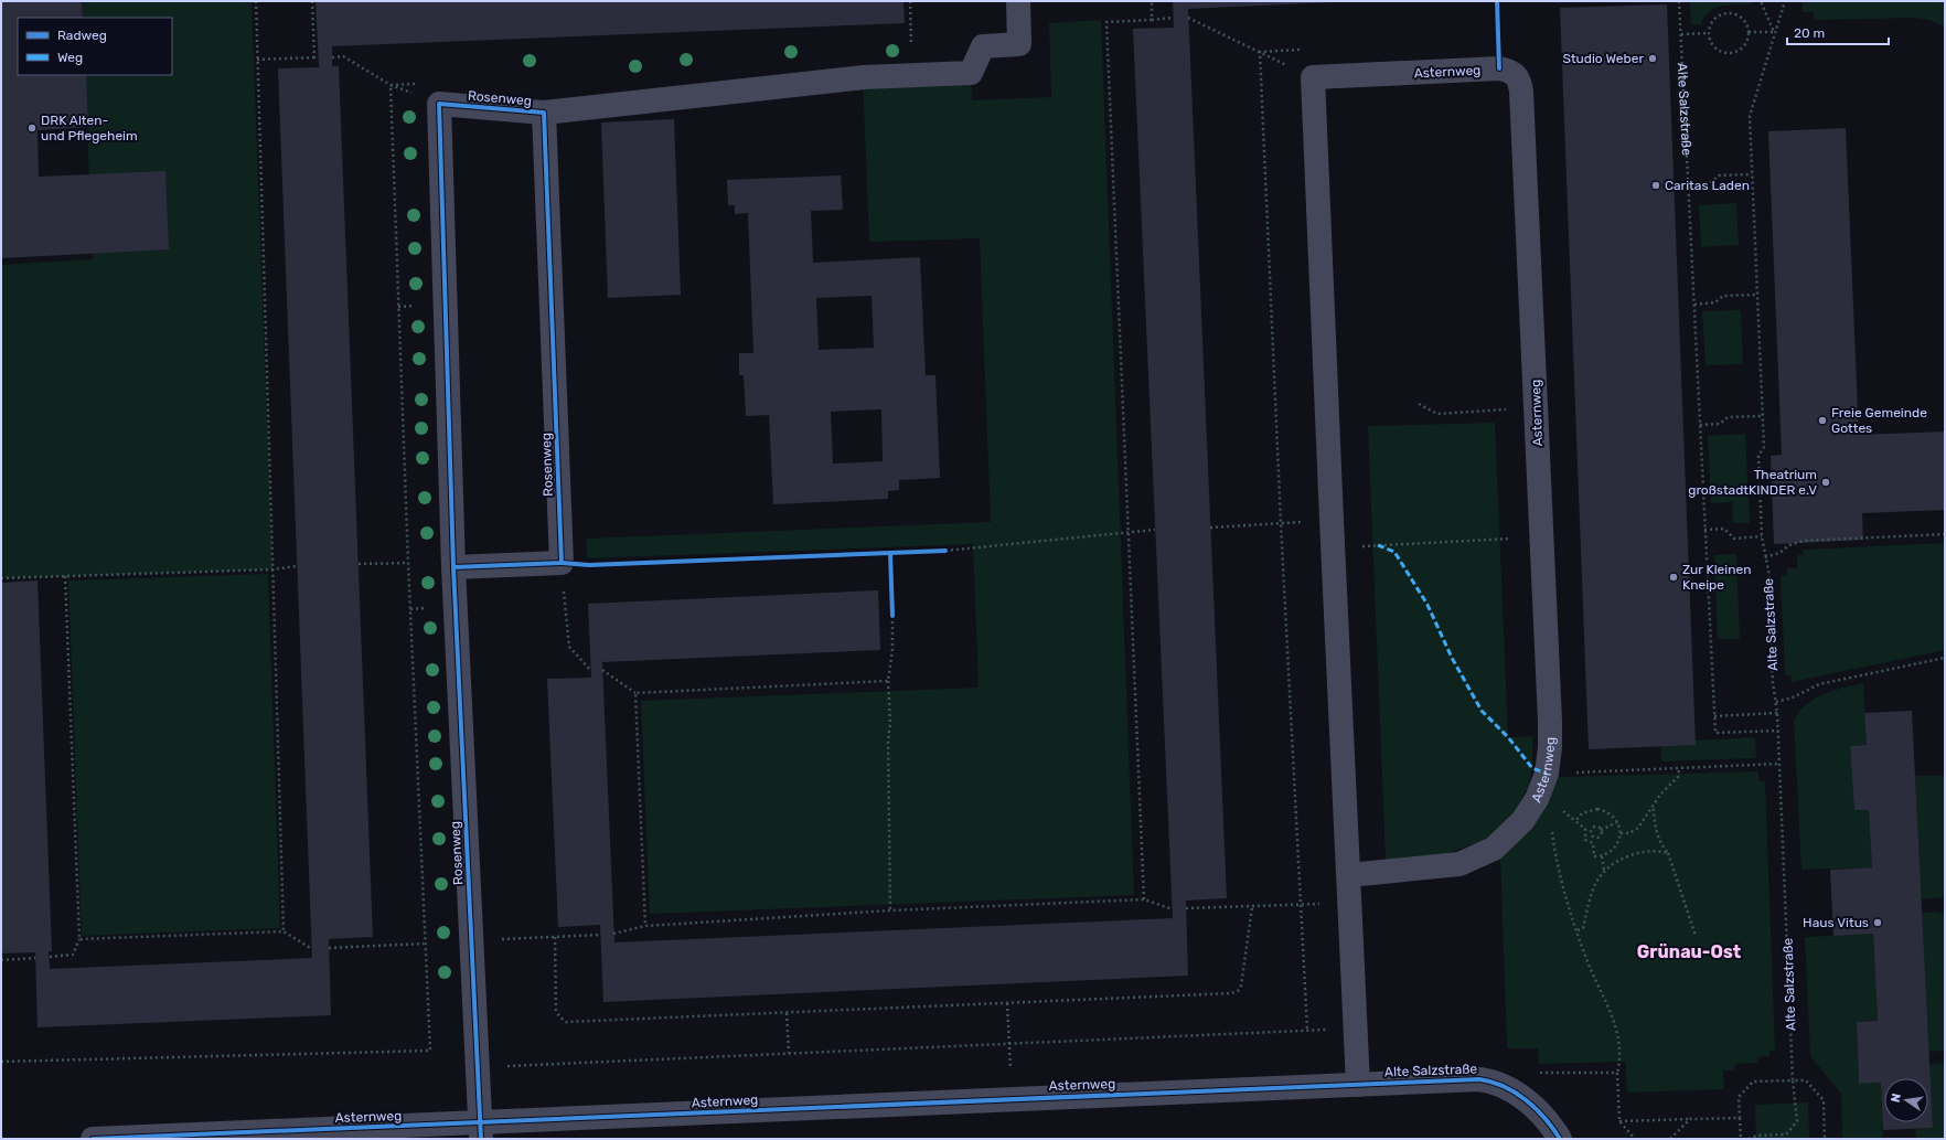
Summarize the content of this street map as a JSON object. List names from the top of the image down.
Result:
{
  "streets": {
    "street": ["Asternweg", "Rosenweg", "Alte Salzstraße"]
  },
  "crossings": [
    ["Asternweg", "Rosenweg"],
    ["Asternweg", "Alte Salzstraße"]
  ],
  "districts": ["Grünau-Ost"],
  "places": [
    "Studio Weber",
    "DRK Alten- und Pflegeheim",
    "Caritas Laden",
    "Freie Gemeinde Gottes",
    "Theatrium großstadtKINDER e.V",
    "Zur Kleinen Kneipe",
    "Haus Vitus"
  ],
  "legend": ["Radweg", "Weg"],
  "scale_bar": "20 m",
  "north": "left"
}
